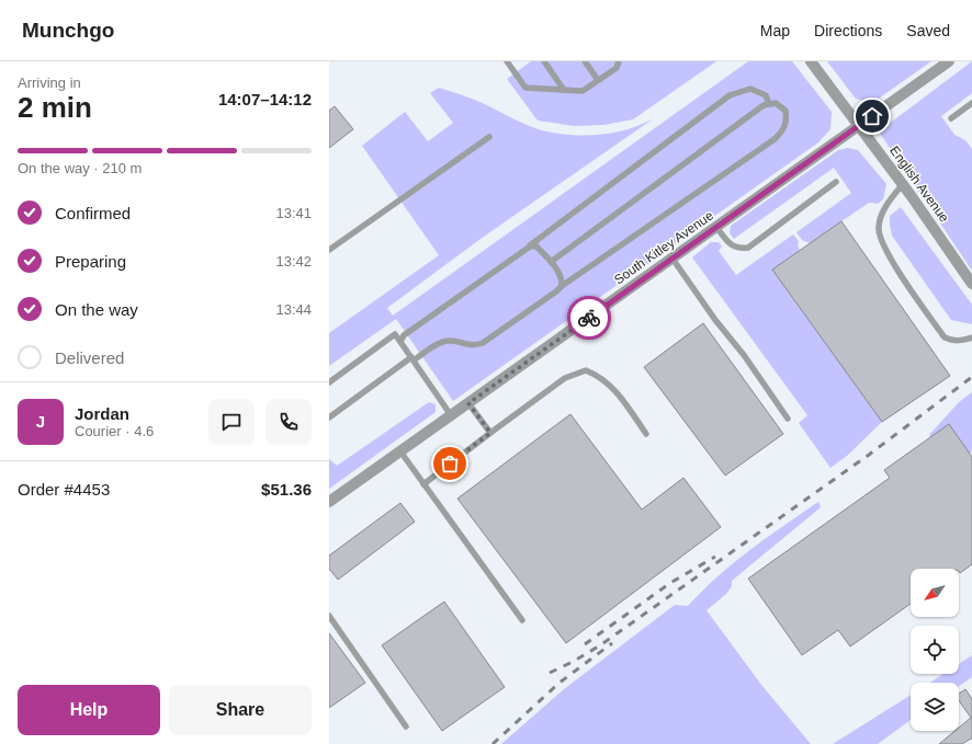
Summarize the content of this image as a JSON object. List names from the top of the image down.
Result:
{
  "streets": {
    "street": ["English Avenue", "South Kitley Avenue"]
  },
  "crossings": [
    ["English Avenue", "South Kitley Avenue"]
  ],
  "north": "bottom left",
  "page": {
    "header": "Munchgo",
    "nav": ["Map", "Directions", "Saved"],
    "heading": ["2 min", "Arriving in", "14:07–14:12"],
    "panel": [
      "Jordan",
      "Courier · 4.6",
      "Order #4453",
      "$51.36"
    ],
    "bar": "On the way · 210 m",
    "list": [
      ["Confirmed", "13:41"],
      ["Preparing", "13:42"],
      ["On the way", "13:44"],
      "Delivered"
    ],
    "round": "J",
    "buttons": ["Help", "Share"]
  }
}
